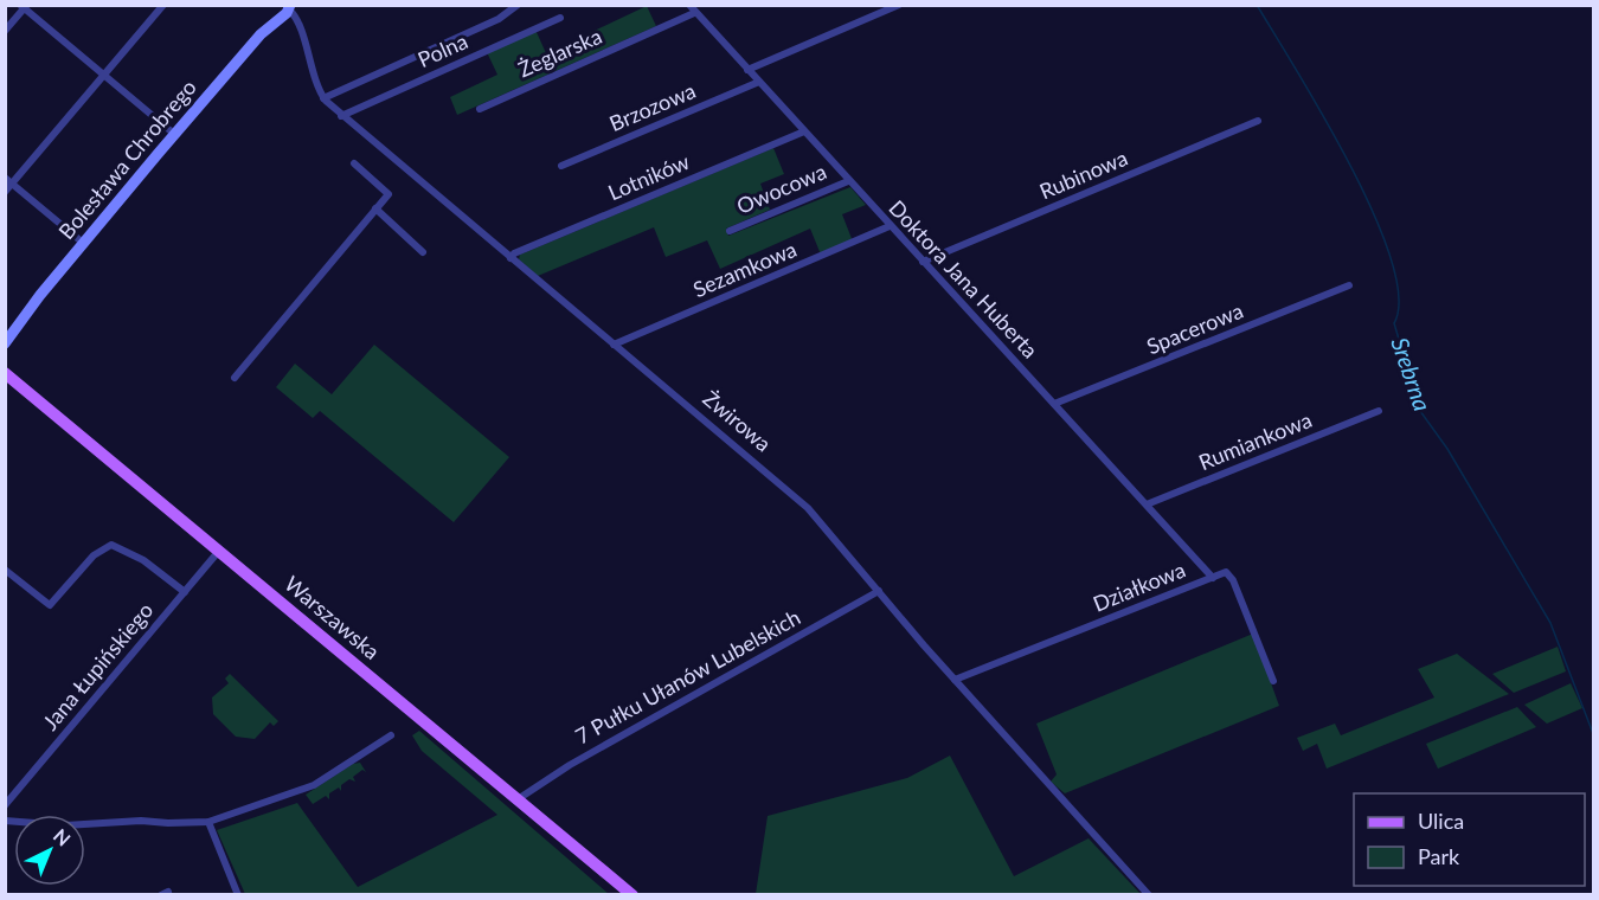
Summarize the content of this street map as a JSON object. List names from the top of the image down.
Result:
{
  "streets": {
    "main road": ["Warszawska"],
    "street": [
      "Polna",
      "Żeglarska",
      "Brzozowa",
      "Bolesława Chrobrego",
      "Rubinowa",
      "Lotników",
      "Owocowa",
      "Sezamkowa",
      "Doktora Jana Huberta",
      "Spacerowa",
      "Żwirowa",
      "Rumiankowa",
      "Działkowa",
      "Jana Łupińskiego",
      "7 Pułku Ułanów Lubelskich"
    ]
  },
  "crossings": [
    ["Polna", "Żwirowa"],
    ["Żeglarska", "Doktora Jana Huberta"],
    ["Brzozowa", "Doktora Jana Huberta"],
    ["Bolesława Chrobrego", "Żwirowa"],
    ["Rubinowa", "Doktora Jana Huberta"],
    ["Lotników", "Doktora Jana Huberta"],
    ["Lotników", "Żwirowa"],
    ["Owocowa", "Doktora Jana Huberta"],
    ["Sezamkowa", "Doktora Jana Huberta"],
    ["Sezamkowa", "Żwirowa"],
    ["Doktora Jana Huberta", "Spacerowa"],
    ["Doktora Jana Huberta", "Rumiankowa"],
    ["Doktora Jana Huberta", "Działkowa"],
    ["Żwirowa", "Działkowa"],
    ["Żwirowa", "7 Pułku Ułanów Lubelskich"],
    ["Warszawska", "Jana Łupińskiego"],
    ["Warszawska", "7 Pułku Ułanów Lubelskich"]
  ],
  "water": ["Srebrna"],
  "legend": ["Ulica", "Park"],
  "north": "top right"
}
